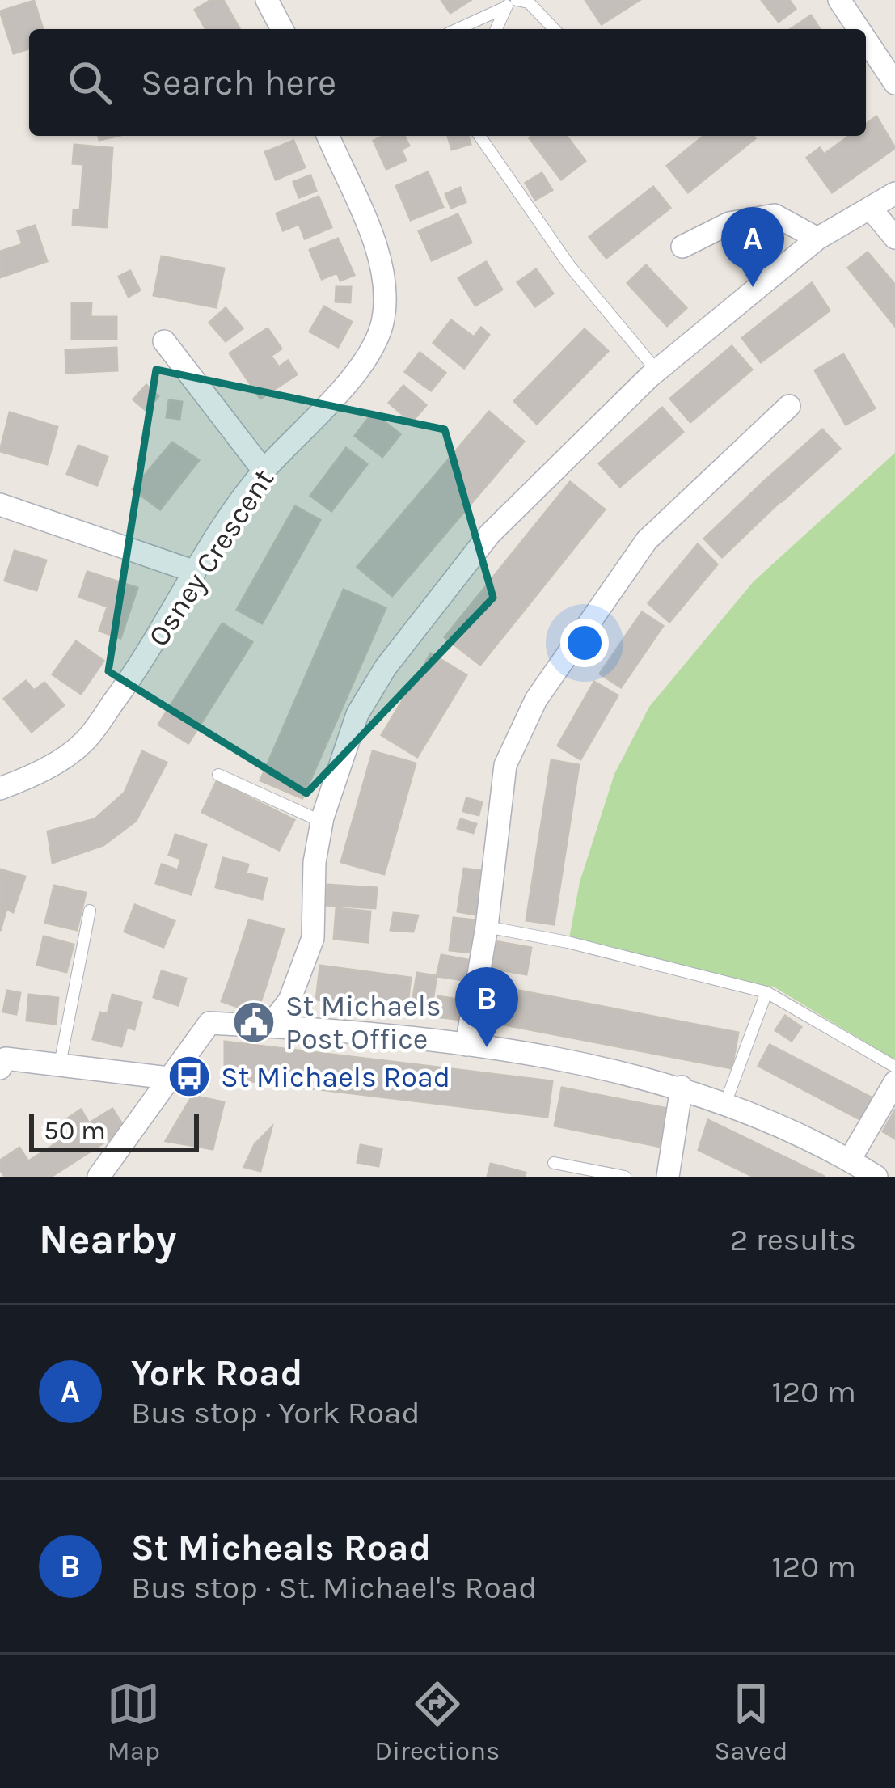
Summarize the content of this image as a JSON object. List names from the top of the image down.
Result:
{
  "streets": {
    "street": ["Osney Crescent"]
  },
  "places": {
    "public building": ["St Michaels Post Office"],
    "bus stop": ["St Michaels Road"]
  },
  "scale_bar": "50 m",
  "page": {
    "search": "Search here",
    "pins": ["A", "B"],
    "scale": "50 m",
    "heading": ["Nearby", "2 results"],
    "list": [
      {
        "mark": "A",
        "name": "York Road",
        "note": "Bus stop · York Road",
        "value": "120 m"
      },
      {
        "mark": "B",
        "name": "St Micheals Road",
        "note": "Bus stop · St. Michael's Road",
        "value": "120 m"
      }
    ],
    "nav": ["Map", "Directions", "Saved"]
  }
}
